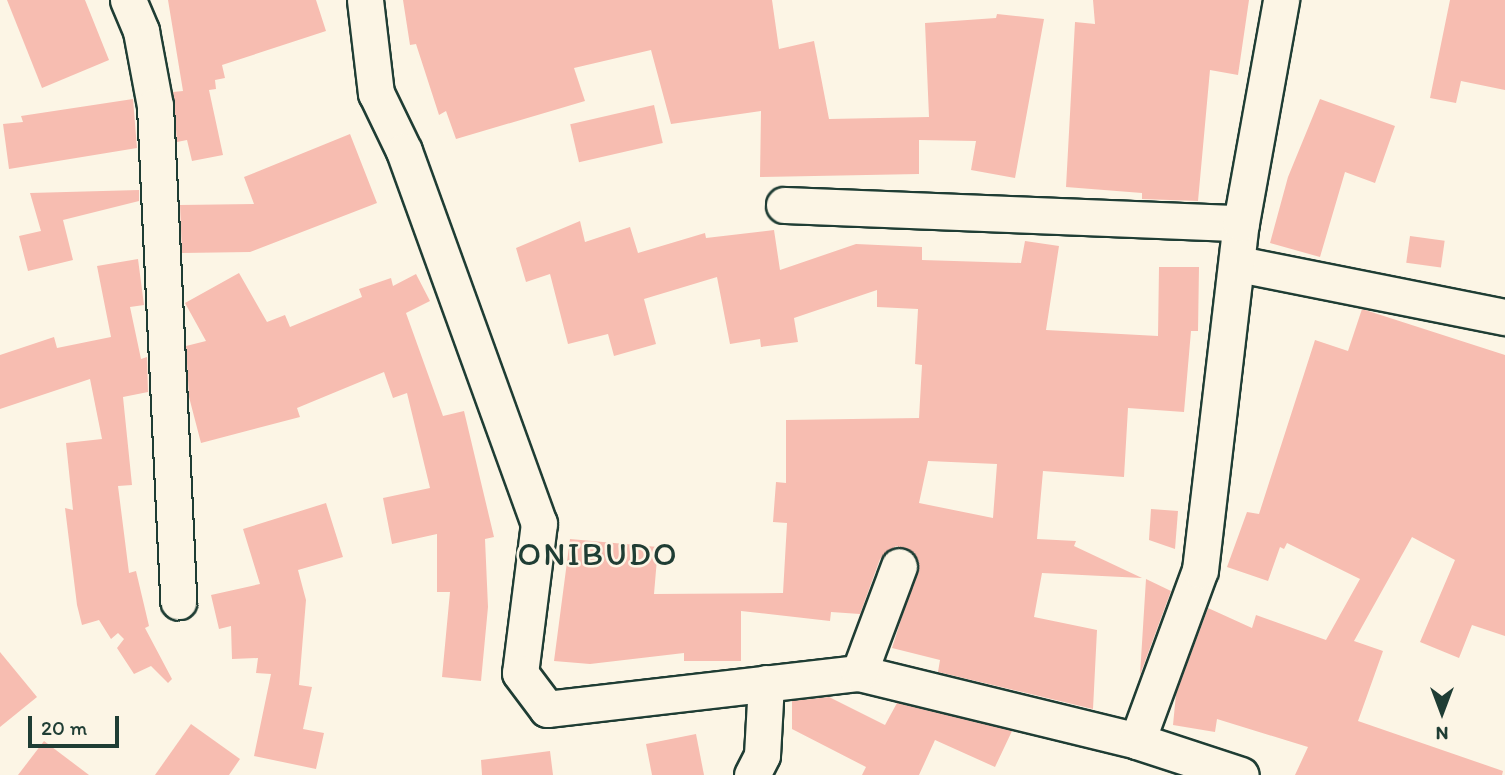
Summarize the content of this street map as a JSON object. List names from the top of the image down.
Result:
{
  "districts": ["ONIBUDO"],
  "scale_bar": "20 m",
  "north": "bottom"
}
